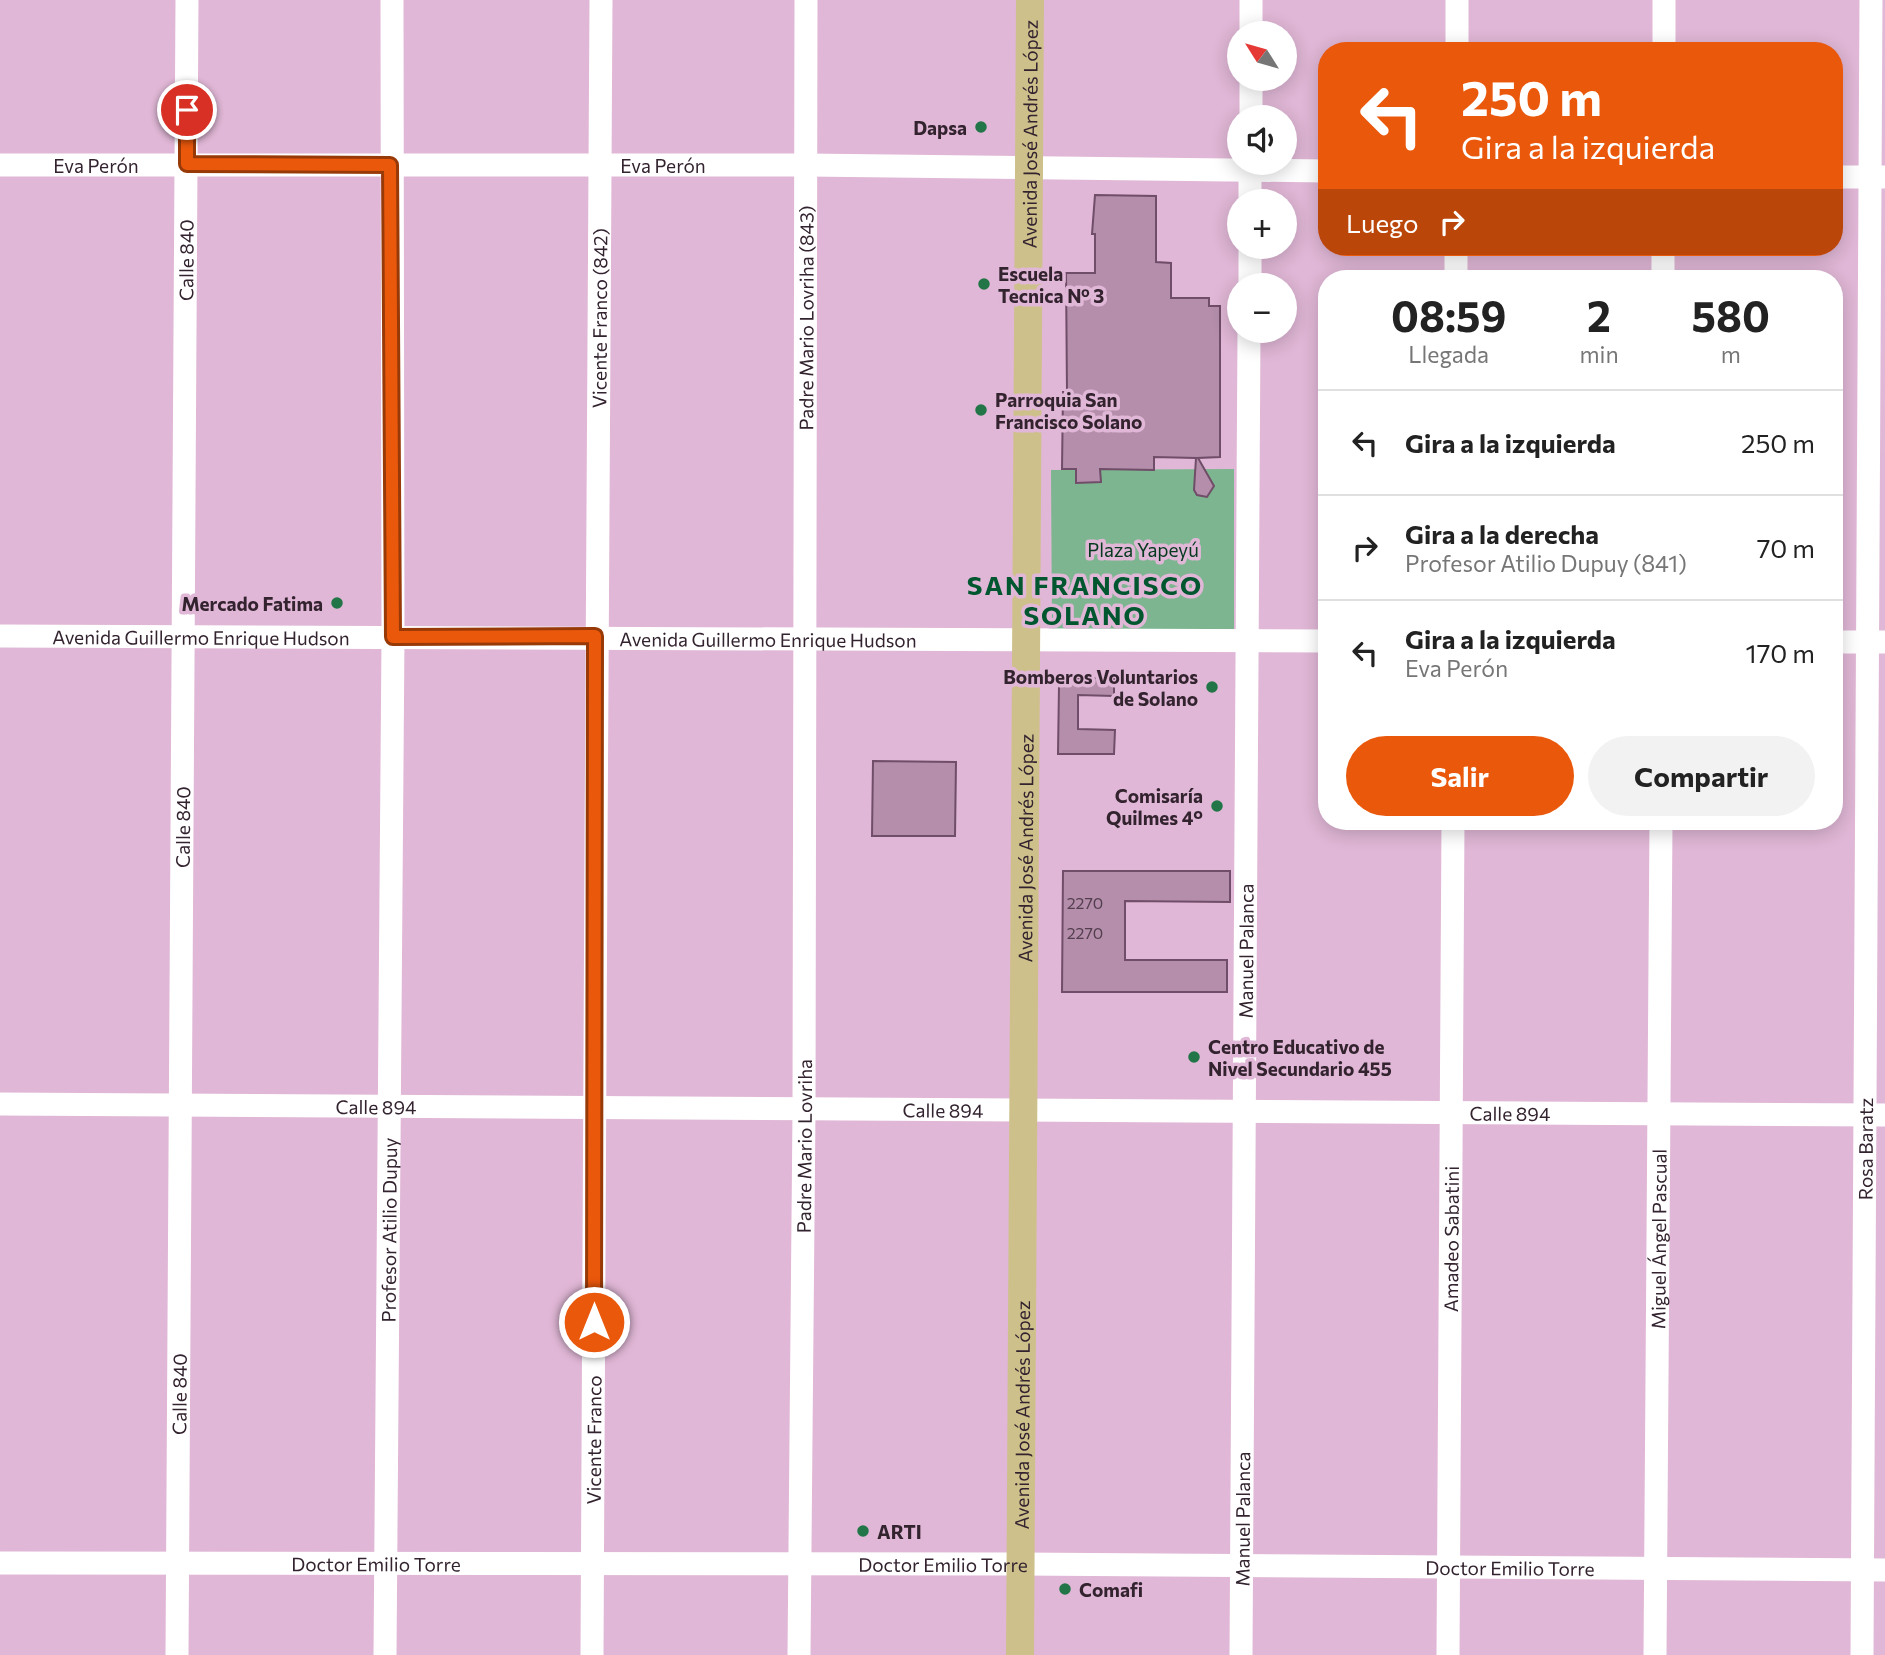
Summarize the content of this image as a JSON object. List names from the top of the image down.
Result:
{
  "streets": {
    "main road": ["Avenida José Andrés López"],
    "street": [
      "Eva Perón",
      "Calle 840",
      "Vicente Franco (842)",
      "Padre Mario Lovriha (843)",
      "Avenida Guillermo Enrique Hudson",
      "Manuel Palanca",
      "Calle 894",
      "Padre Mario Lovriha",
      "Rosa Baratz",
      "Profesor Atilio Dupuy",
      "Amadeo Sabatini",
      "Miguel Ángel Pascual",
      "Vicente Franco",
      "Doctor Emilio Torre"
    ]
  },
  "crossings": [
    ["Avenida José Andrés López", "Eva Perón"],
    ["Avenida José Andrés López", "Avenida Guillermo Enrique Hudson"],
    ["Avenida José Andrés López", "Calle 894"],
    ["Avenida José Andrés López", "Doctor Emilio Torre"],
    ["Eva Perón", "Calle 840"],
    ["Eva Perón", "Vicente Franco (842)"],
    ["Eva Perón", "Padre Mario Lovriha (843)"],
    ["Eva Perón", "Profesor Atilio Dupuy"],
    ["Calle 840", "Avenida Guillermo Enrique Hudson"],
    ["Calle 840", "Calle 894"],
    ["Calle 840", "Doctor Emilio Torre"],
    ["Vicente Franco (842)", "Avenida Guillermo Enrique Hudson"],
    ["Vicente Franco (842)", "Vicente Franco"],
    ["Padre Mario Lovriha (843)", "Avenida Guillermo Enrique Hudson"],
    ["Padre Mario Lovriha (843)", "Padre Mario Lovriha"],
    ["Avenida Guillermo Enrique Hudson", "Manuel Palanca"],
    ["Avenida Guillermo Enrique Hudson", "Padre Mario Lovriha"],
    ["Avenida Guillermo Enrique Hudson", "Profesor Atilio Dupuy"],
    ["Avenida Guillermo Enrique Hudson", "Vicente Franco"],
    ["Manuel Palanca", "Calle 894"],
    ["Manuel Palanca", "Doctor Emilio Torre"],
    ["Calle 894", "Padre Mario Lovriha"],
    ["Calle 894", "Rosa Baratz"],
    ["Calle 894", "Profesor Atilio Dupuy"],
    ["Calle 894", "Amadeo Sabatini"],
    ["Calle 894", "Miguel Ángel Pascual"],
    ["Calle 894", "Vicente Franco"],
    ["Padre Mario Lovriha", "Doctor Emilio Torre"],
    ["Rosa Baratz", "Doctor Emilio Torre"],
    ["Profesor Atilio Dupuy", "Doctor Emilio Torre"],
    ["Amadeo Sabatini", "Doctor Emilio Torre"],
    ["Miguel Ángel Pascual", "Doctor Emilio Torre"],
    ["Vicente Franco", "Doctor Emilio Torre"]
  ],
  "districts": ["SAN FRANCISCO SOLANO"],
  "parks": ["Plaza Yapeyú"],
  "places": [
    "Dapsa",
    "Escuela Tecnica Nº 3",
    "Parroquia San Francisco Solano",
    "Mercado Fatima",
    "Bomberos Voluntarios de Solano",
    "Comisaría Quilmes 4°",
    "Centro Educativo de Nivel Secundario 455",
    "ARTI",
    "Comafi"
  ],
  "house_numbers": ["2270", "2270"],
  "north": "top left",
  "page": {
    "map_buttons": ["+", "−"],
    "turn": ["250 m", "Gira a la izquierda"],
    "then": "Luego",
    "eta": [
      "08:59",
      "Llegada",
      "2",
      "min",
      "580",
      "m"
    ],
    "list": [
      {
        "name": "Gira a la izquierda",
        "value": "250 m"
      },
      {
        "name": "Gira a la derecha",
        "note": "Profesor Atilio Dupuy (841)",
        "value": "70 m"
      },
      {
        "name": "Gira a la izquierda",
        "note": "Eva Perón",
        "value": "170 m"
      }
    ],
    "buttons": ["Salir", "Compartir"]
  }
}
